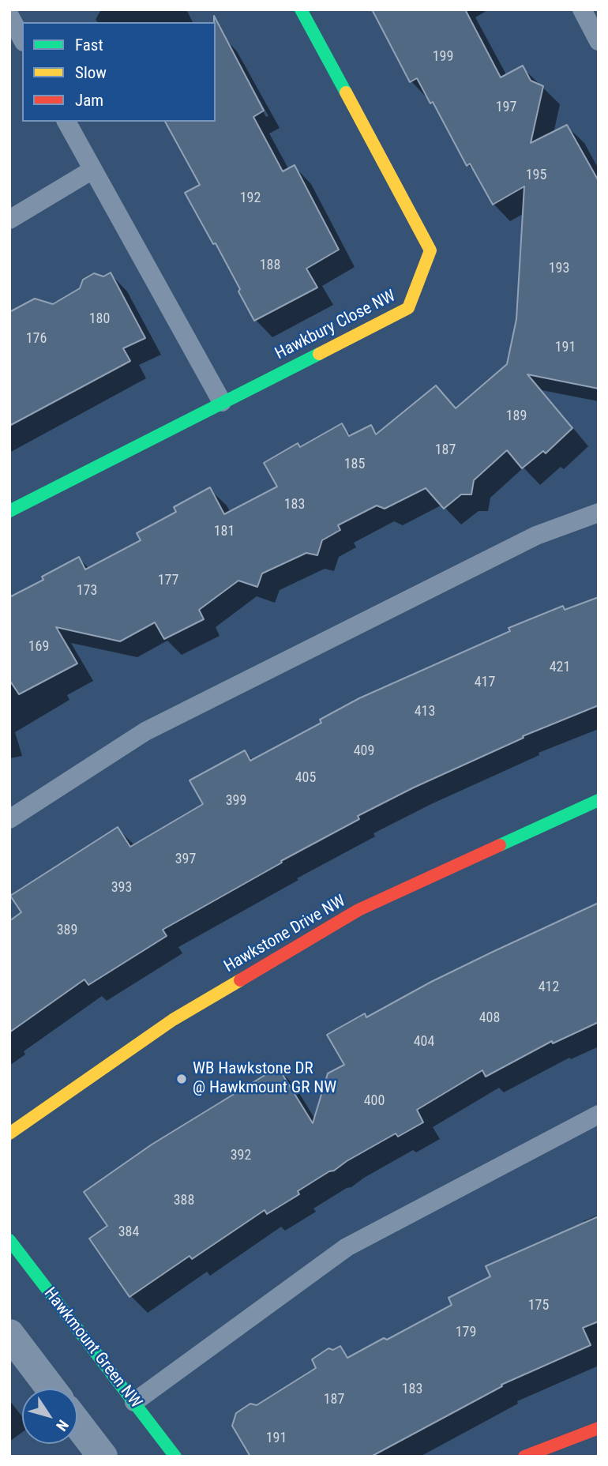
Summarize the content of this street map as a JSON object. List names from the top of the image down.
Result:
{
  "streets": {
    "street": ["Hawkbury Close NW", "Hawkstone Drive NW", "Hawkmount Green NW"]
  },
  "places": ["WB Hawkstone DR @ Hawkmount GR NW"],
  "house_numbers": [
    "199",
    "197",
    "195",
    "192",
    "188",
    "193",
    "180",
    "176",
    "191",
    "189",
    "187",
    "185",
    "183",
    "181",
    "177",
    "173",
    "169",
    "421",
    "417",
    "413",
    "409",
    "405",
    "399",
    "397",
    "393",
    "389",
    "412",
    "408",
    "404",
    "400",
    "392",
    "388",
    "384",
    "175",
    "179",
    "183",
    "187",
    "191"
  ],
  "legend": ["Fast", "Slow", "Jam"],
  "north": "bottom right"
}
